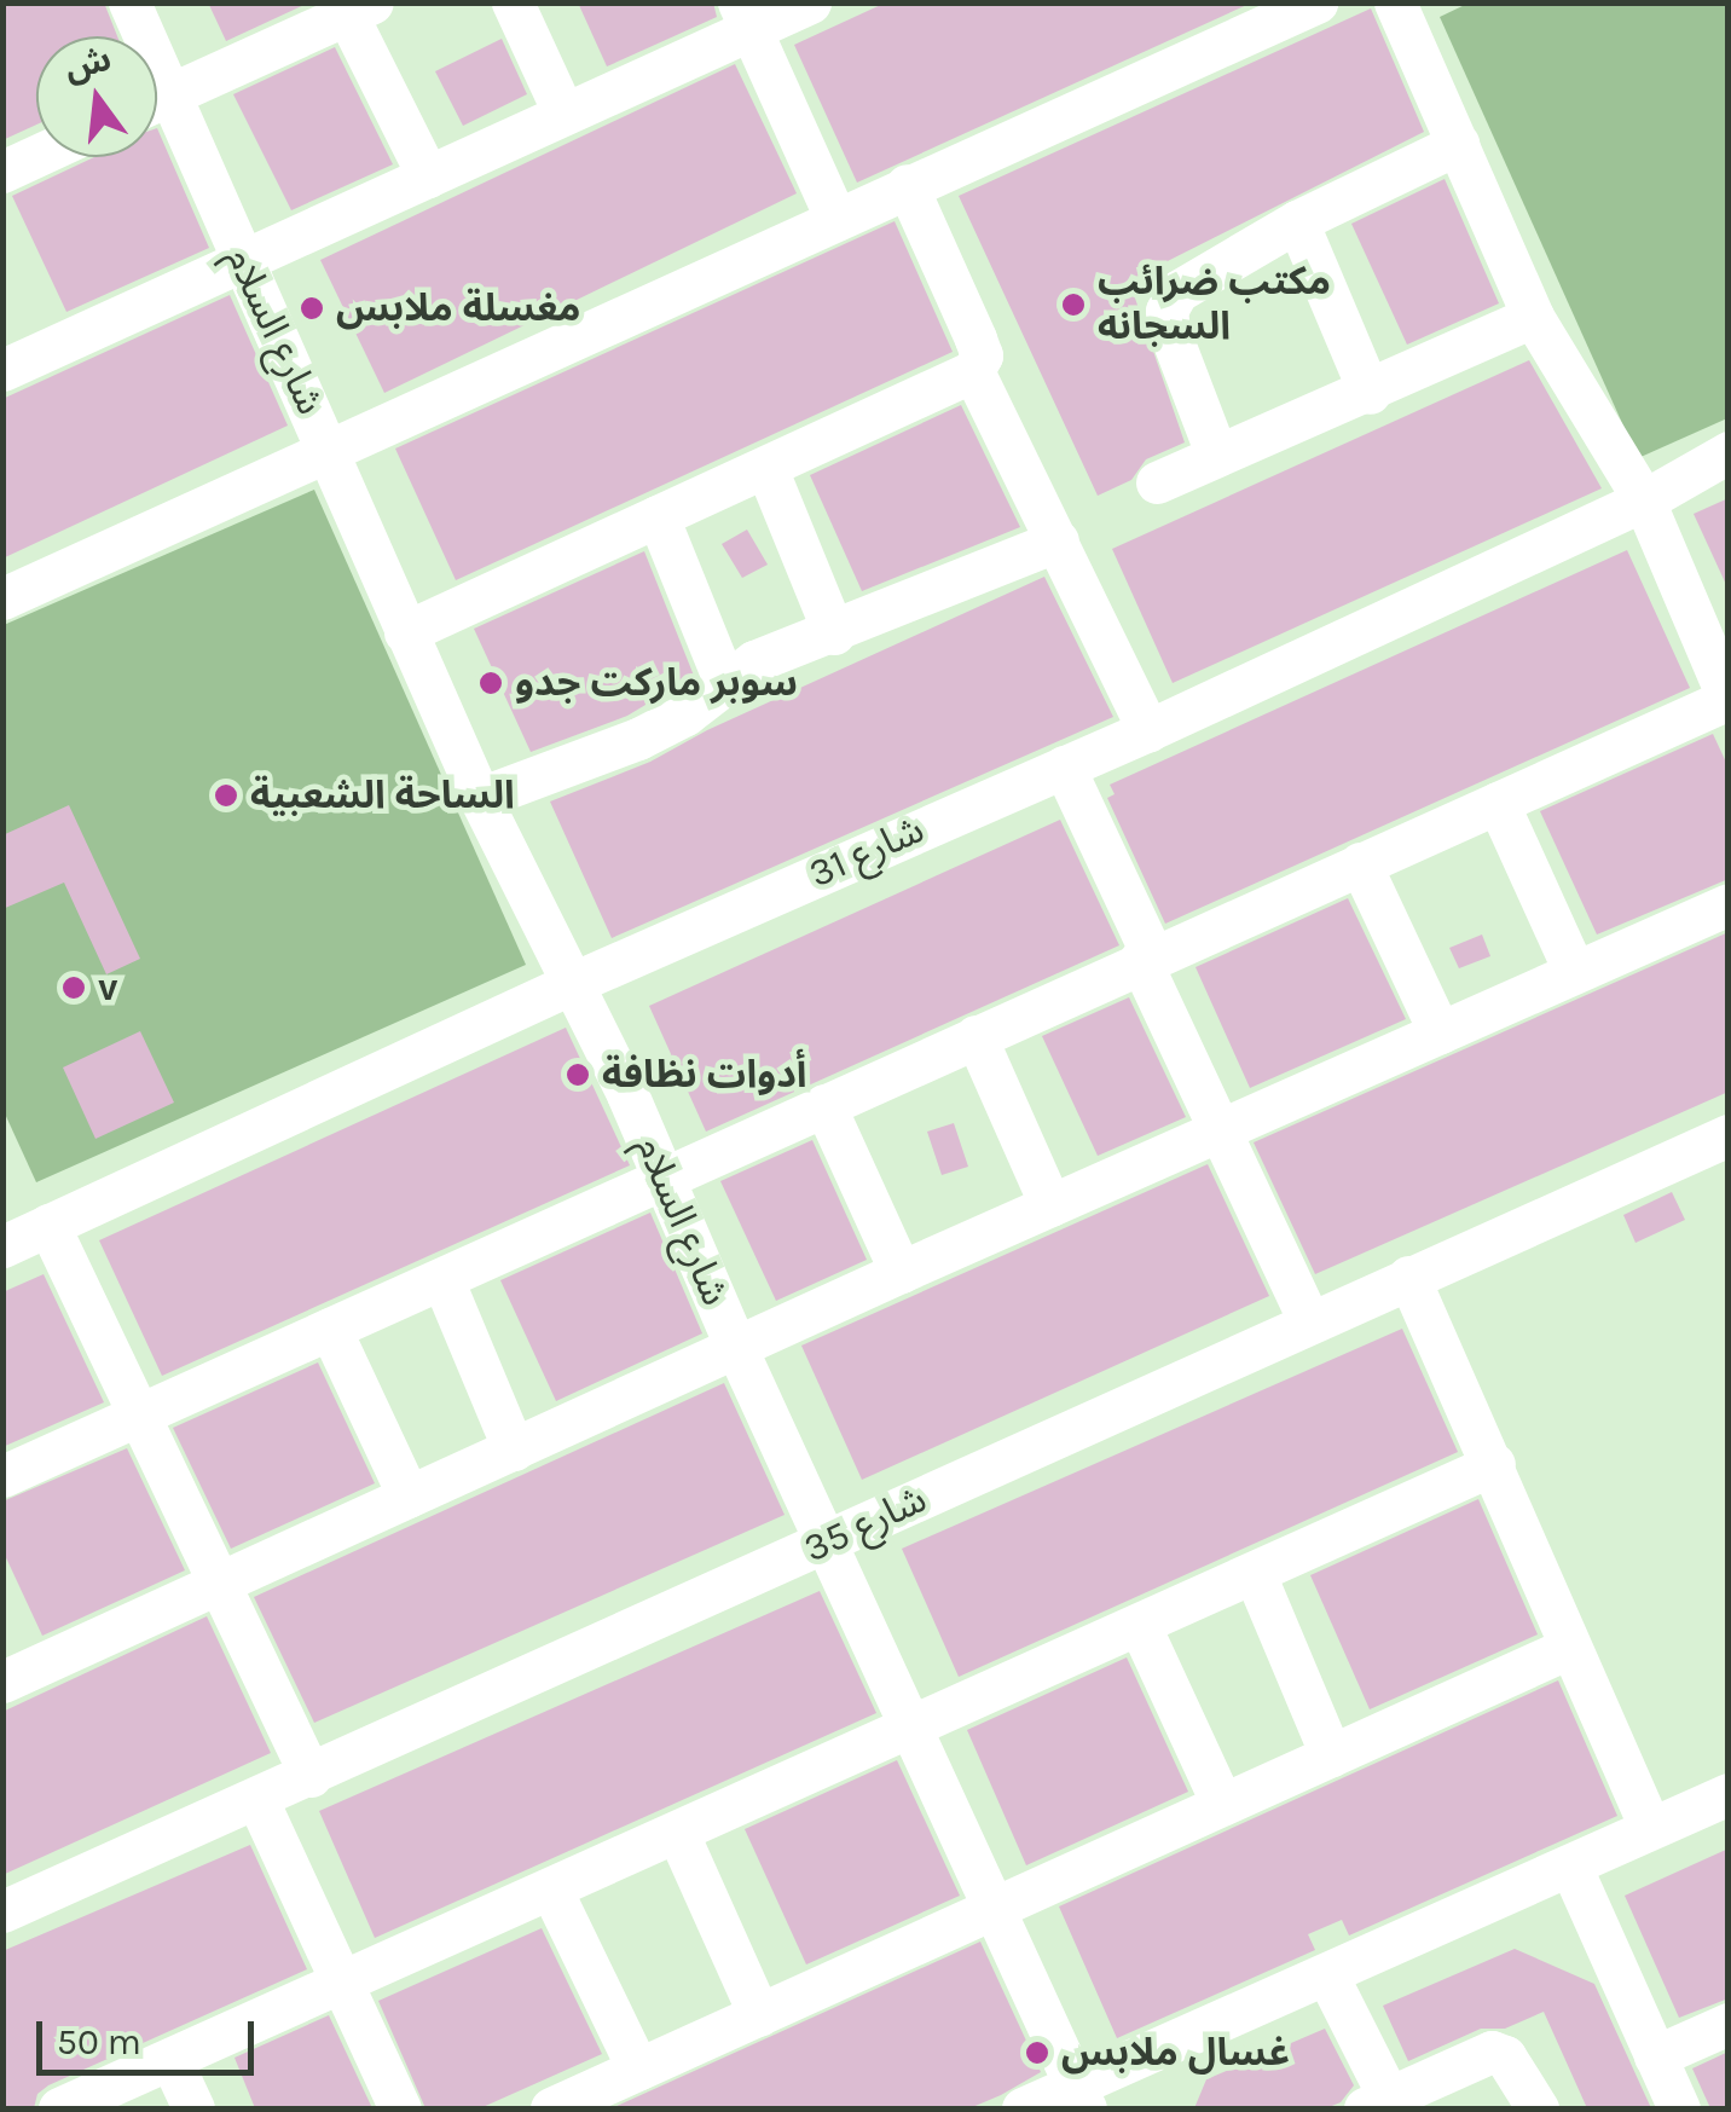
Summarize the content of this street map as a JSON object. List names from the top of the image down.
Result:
{
  "streets": {
    "street": ["شارع السلام", "شارع 31", "شارع 35"]
  },
  "crossings": [
    ["شارع السلام", "شارع 31"],
    ["شارع السلام", "شارع 35"]
  ],
  "places": [
    "مكتب ضرائب السجانه",
    "مغسلة ملابس",
    "سوبر ماركت جدو",
    "الساحة الشعبية",
    "v",
    "أدوات نظافة",
    "غسال ملابس"
  ],
  "scale_bar": "50 m",
  "north": "top"
}
